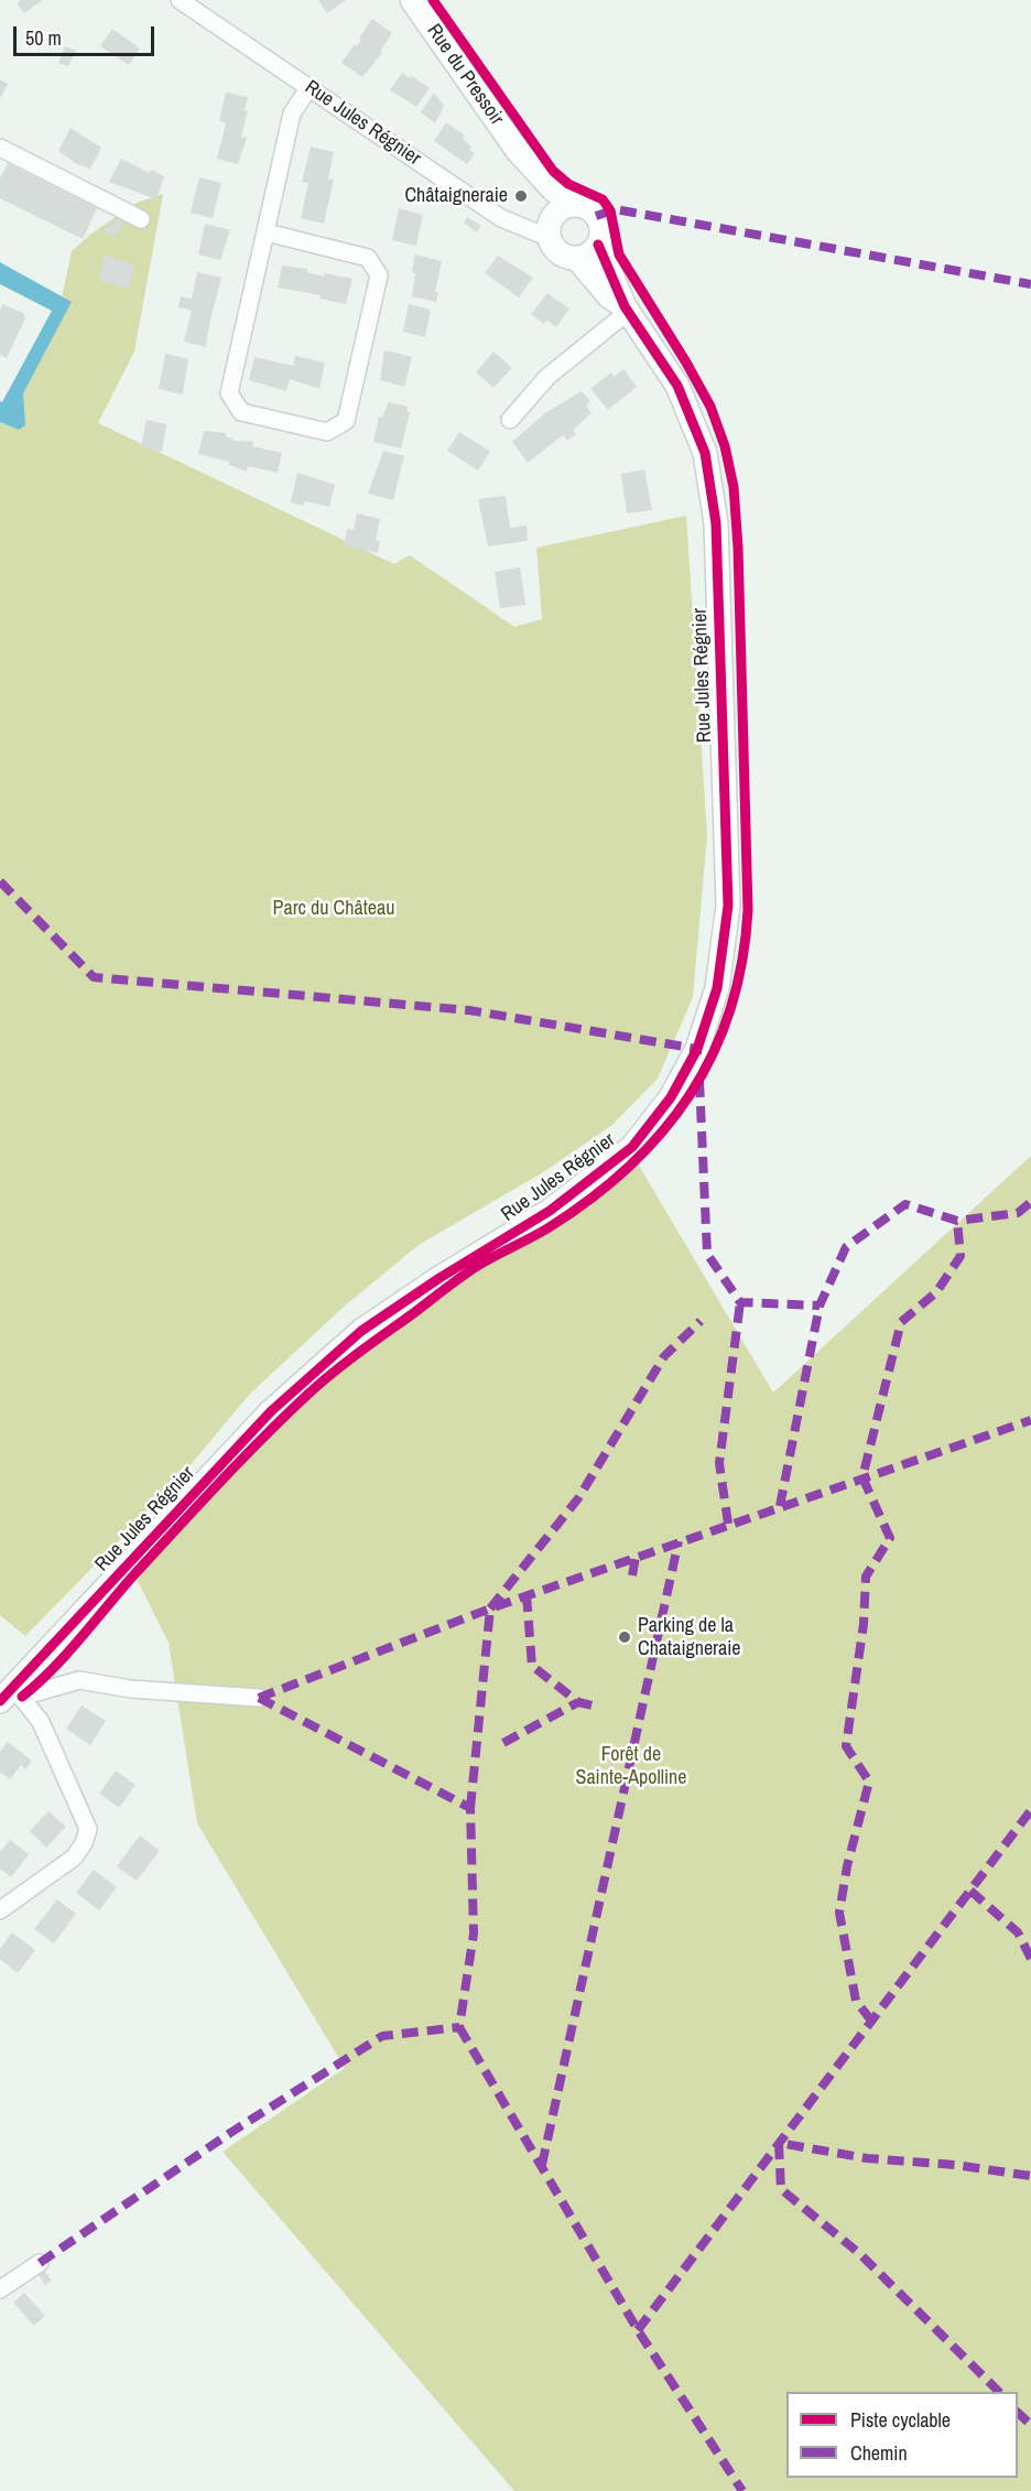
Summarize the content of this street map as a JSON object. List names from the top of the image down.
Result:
{
  "streets": {
    "street": ["Rue du Pressoir", "Rue Jules Régnier"]
  },
  "crossings": [
    ["Rue du Pressoir", "Rue Jules Régnier"]
  ],
  "parks": ["Parc du Château", "Forêt de Sainte-Apolline"],
  "places": ["Châtaigneraie", "Parking de la Chataigneraie"],
  "legend": ["Piste cyclable", "Chemin"],
  "scale_bar": "50 m"
}
